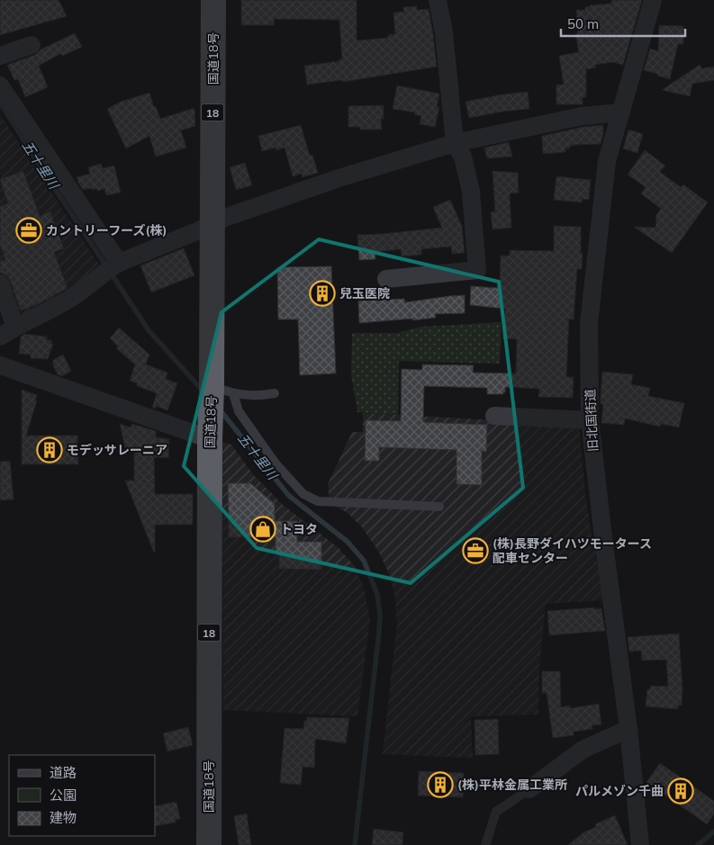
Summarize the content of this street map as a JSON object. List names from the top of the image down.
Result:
{
  "streets": {
    "highway": ["国道18号", "18"],
    "street": ["旧北国街道"]
  },
  "water": ["五十里川"],
  "places": {
    "office": ["カントリーフーズ(株)", "(株)長野ダイハツモータース 配車センター"],
    "building": [
      "兒玉医院",
      "モデッサレーニア",
      "(株)平林金属工業所",
      "パルメゾン千曲"
    ],
    "shop": ["トヨタ"]
  },
  "legend": ["道路", "公園", "建物"],
  "scale_bar": "50 m"
}
